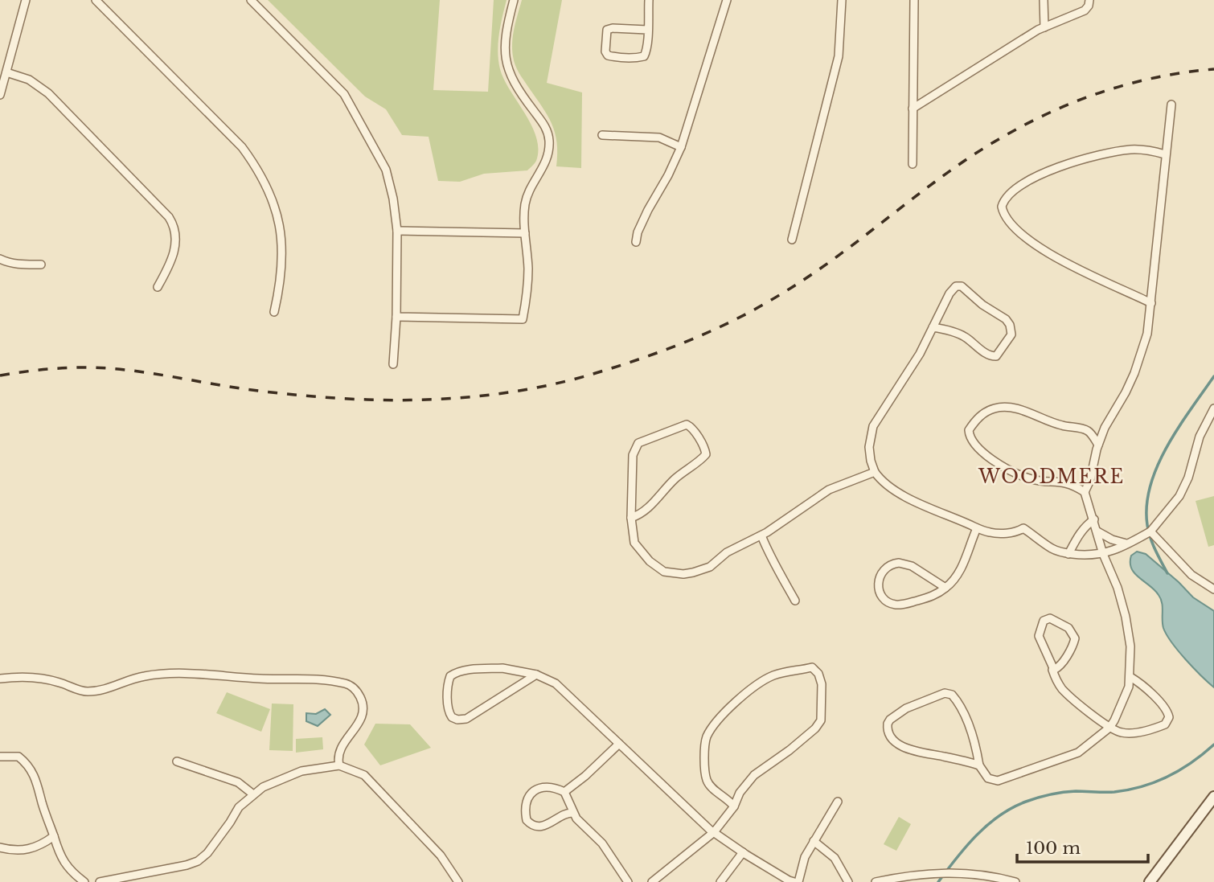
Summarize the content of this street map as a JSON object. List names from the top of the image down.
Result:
{
  "districts": ["WOODMERE"],
  "scale_bar": "100 m"
}
